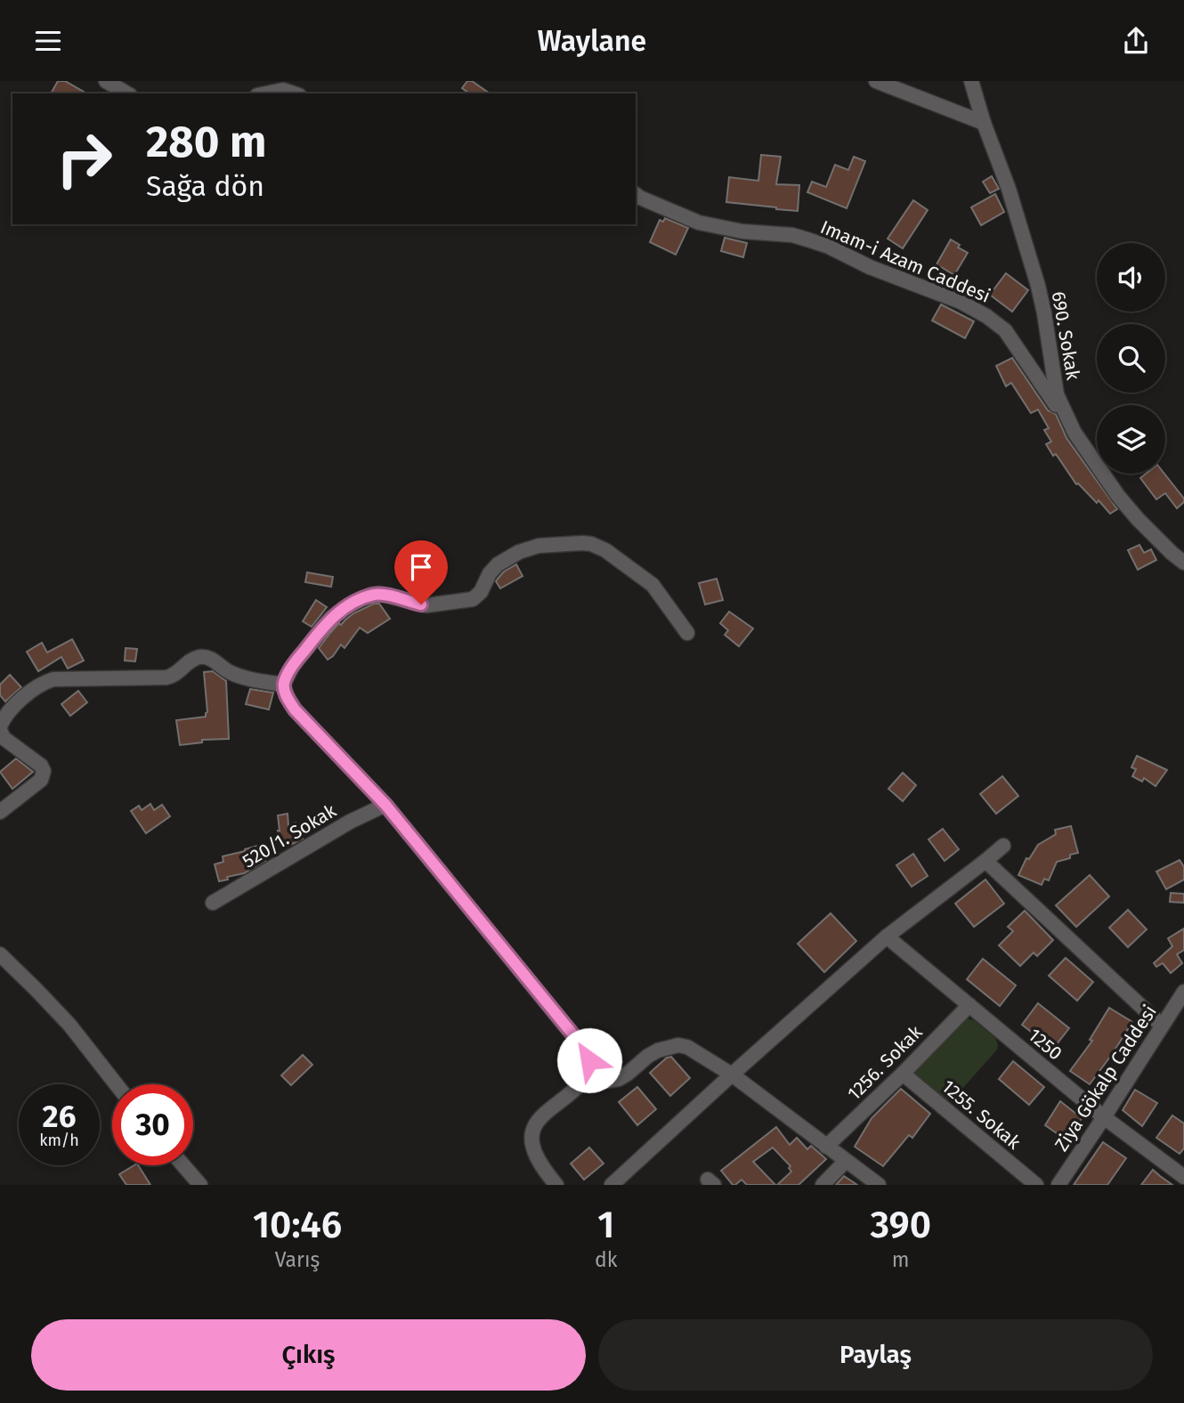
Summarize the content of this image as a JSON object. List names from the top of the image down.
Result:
{
  "streets": {
    "street": [
      "Imam-i Azam Caddesi",
      "690. Sokak",
      "520/1. Sokak",
      "1250",
      "1256. Sokak",
      "Ziya Gökalp Caddesi",
      "1255. Sokak"
    ]
  },
  "crossings": [
    ["Imam-i Azam Caddesi", "690. Sokak"],
    ["1250", "1256. Sokak"],
    ["1250", "Ziya Gökalp Caddesi"],
    ["1256. Sokak", "1255. Sokak"]
  ],
  "page": {
    "header": "Waylane",
    "turn": ["280 m", "Sağa dön"],
    "speed": "26 km/h",
    "limit": "30",
    "eta": [
      "10:46",
      "Varış",
      "1",
      "dk",
      "390",
      "m"
    ],
    "buttons": ["Çıkış", "Paylaş"]
  }
}
